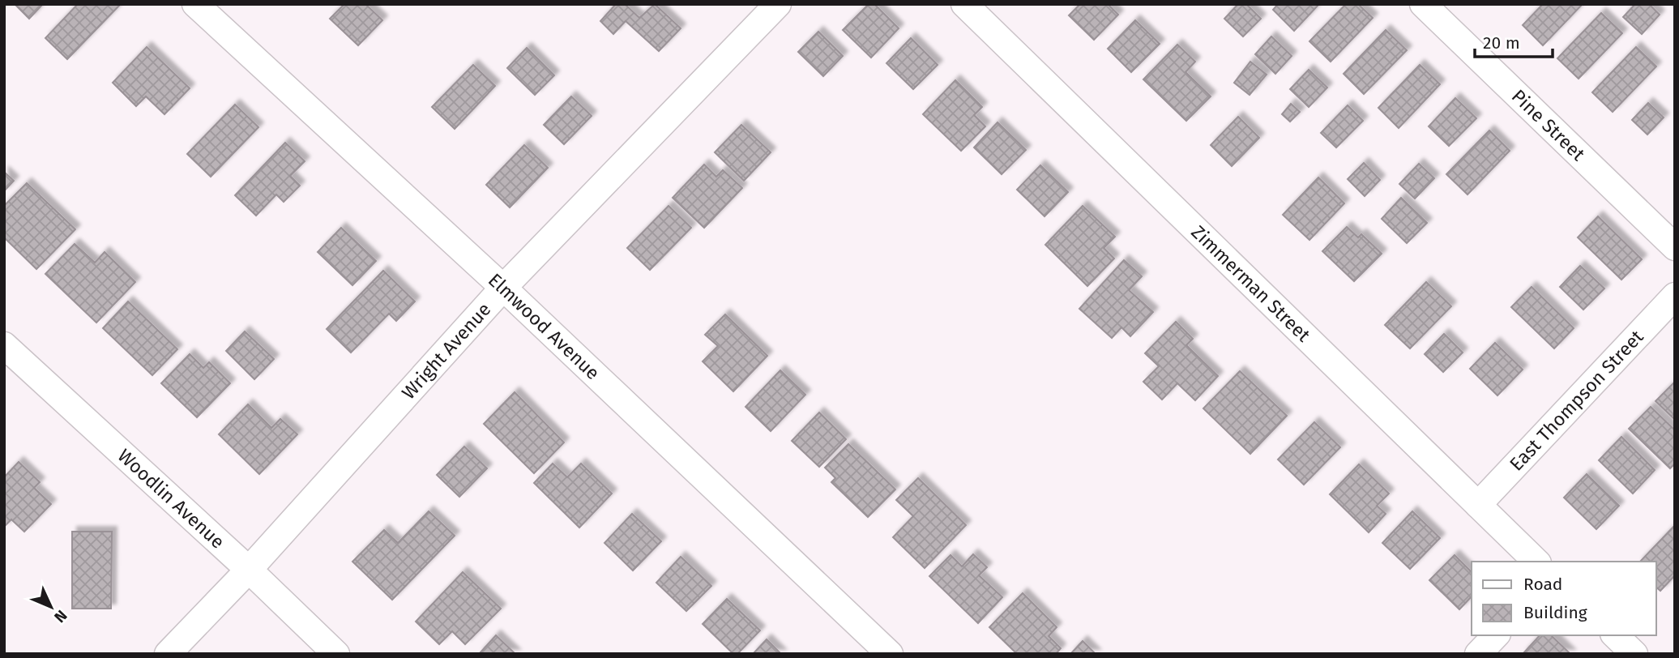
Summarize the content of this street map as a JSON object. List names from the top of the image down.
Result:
{
  "streets": {
    "street": [
      "Pine Street",
      "Zimmerman Street",
      "Elmwood Avenue",
      "Wright Avenue",
      "East Thompson Street",
      "Woodlin Avenue"
    ]
  },
  "crossings": [
    ["Zimmerman Street", "East Thompson Street"],
    ["Elmwood Avenue", "Wright Avenue"],
    ["Wright Avenue", "Woodlin Avenue"]
  ],
  "legend": ["Road", "Building"],
  "scale_bar": "20 m",
  "north": "bottom right"
}
